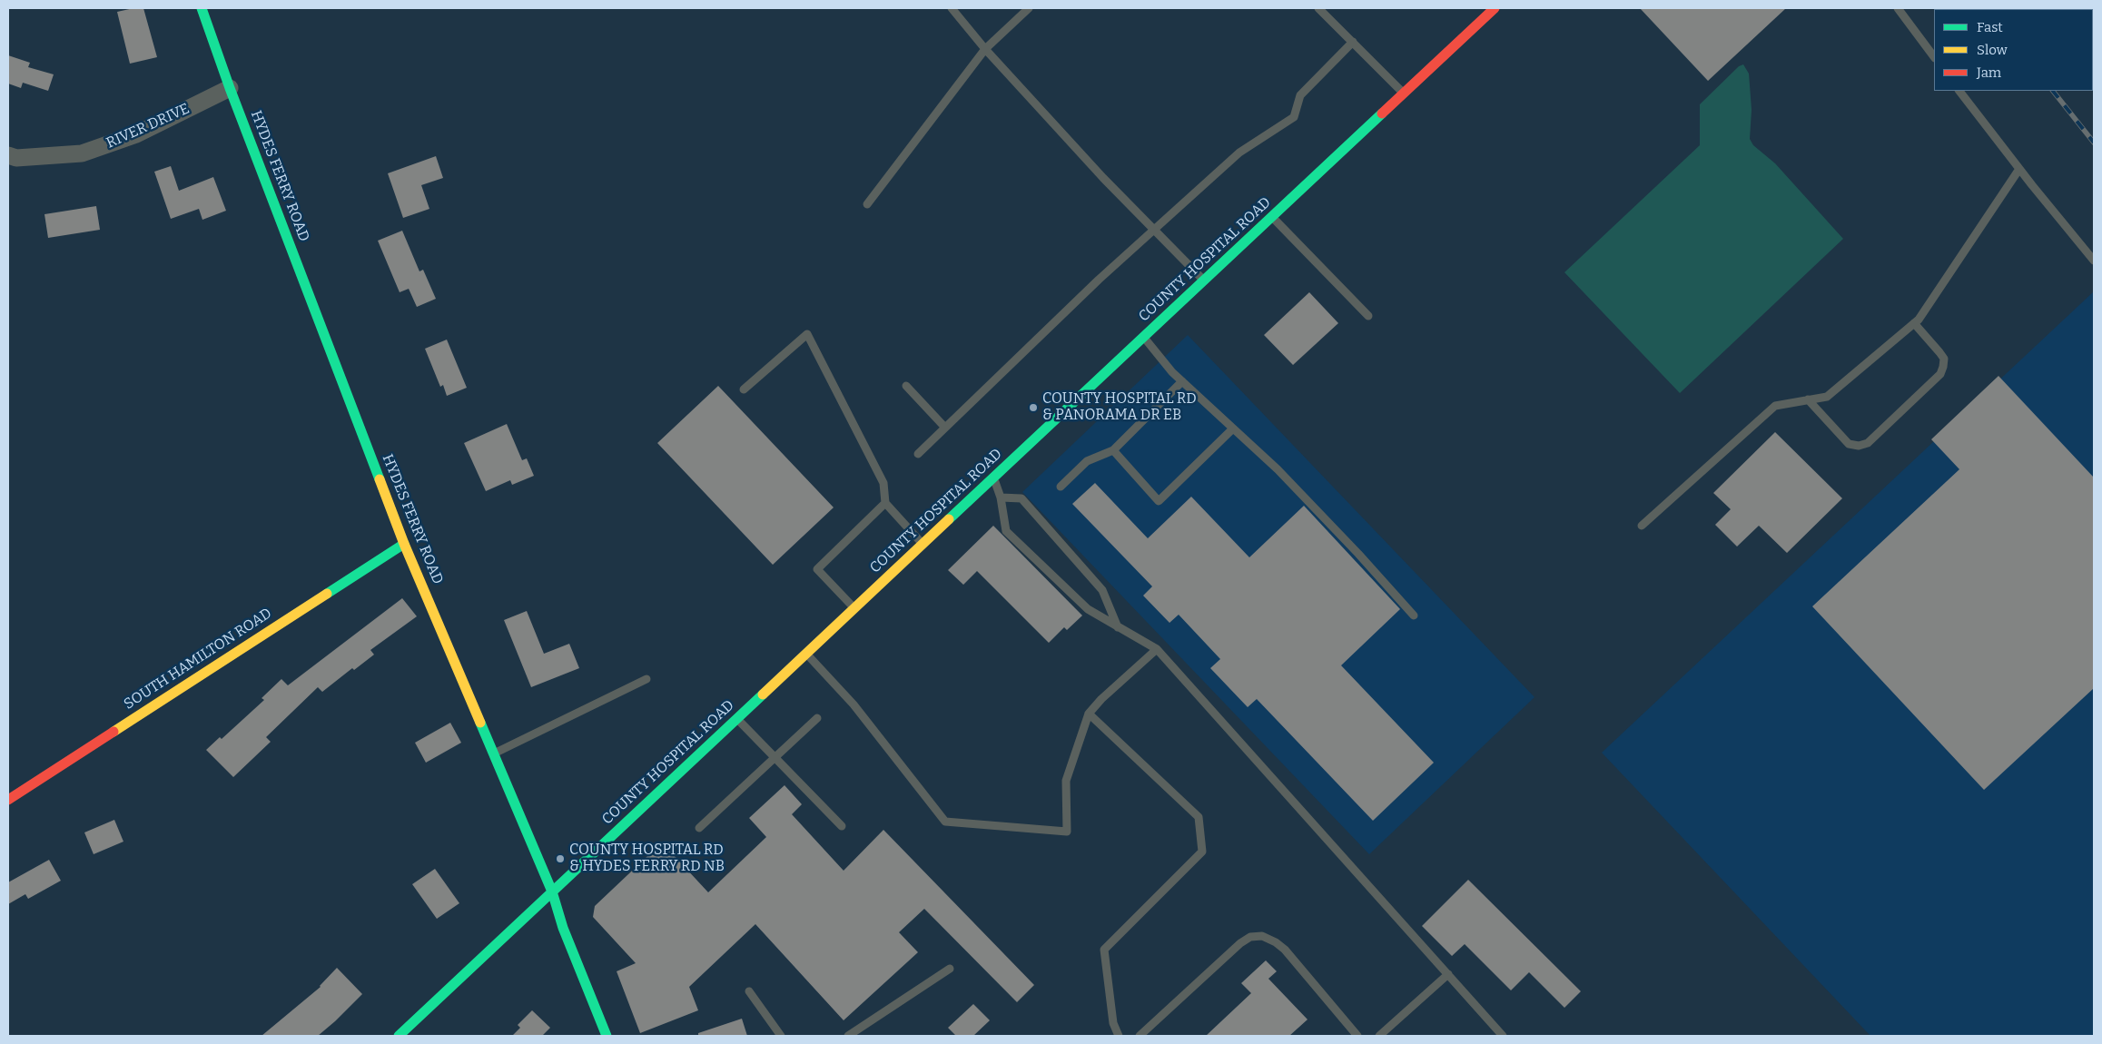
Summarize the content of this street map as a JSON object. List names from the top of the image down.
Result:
{
  "streets": {
    "street": [
      "RIVER DRIVE",
      "HYDES FERRY ROAD",
      "COUNTY HOSPITAL ROAD",
      "SOUTH HAMILTON ROAD"
    ]
  },
  "crossings": [
    ["RIVER DRIVE", "HYDES FERRY ROAD"],
    ["HYDES FERRY ROAD", "COUNTY HOSPITAL ROAD"],
    ["HYDES FERRY ROAD", "SOUTH HAMILTON ROAD"]
  ],
  "places": ["COUNTY HOSPITAL RD & PANORAMA DR EB", "COUNTY HOSPITAL RD & HYDES FERRY RD NB"],
  "legend": ["Fast", "Slow", "Jam"]
}
